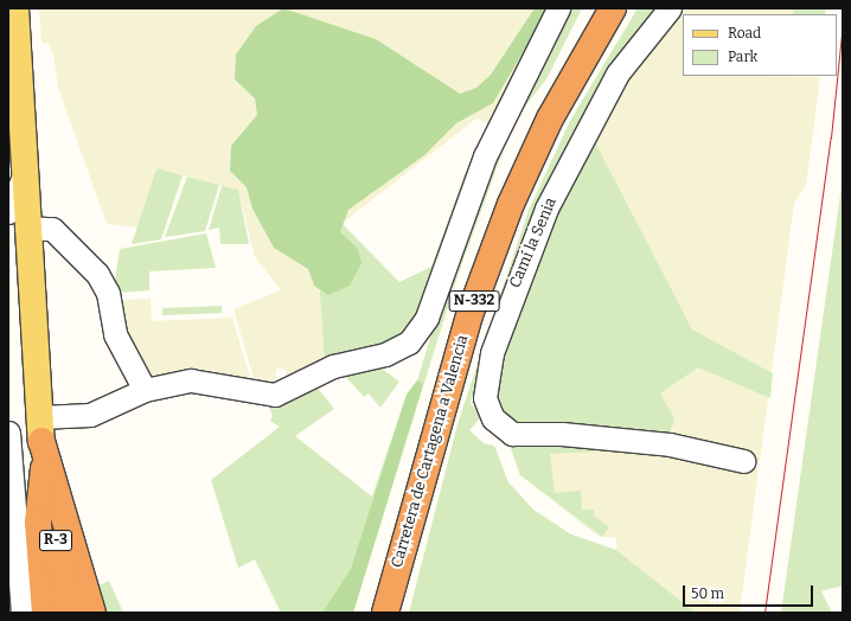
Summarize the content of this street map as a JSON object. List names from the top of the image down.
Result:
{
  "streets": {
    "highway": ["N-332", "Carretera de Cartagena a Valencia", "R-3"],
    "street": ["Camí la Senia"]
  },
  "legend": ["Road", "Park"],
  "scale_bar": "50 m"
}
